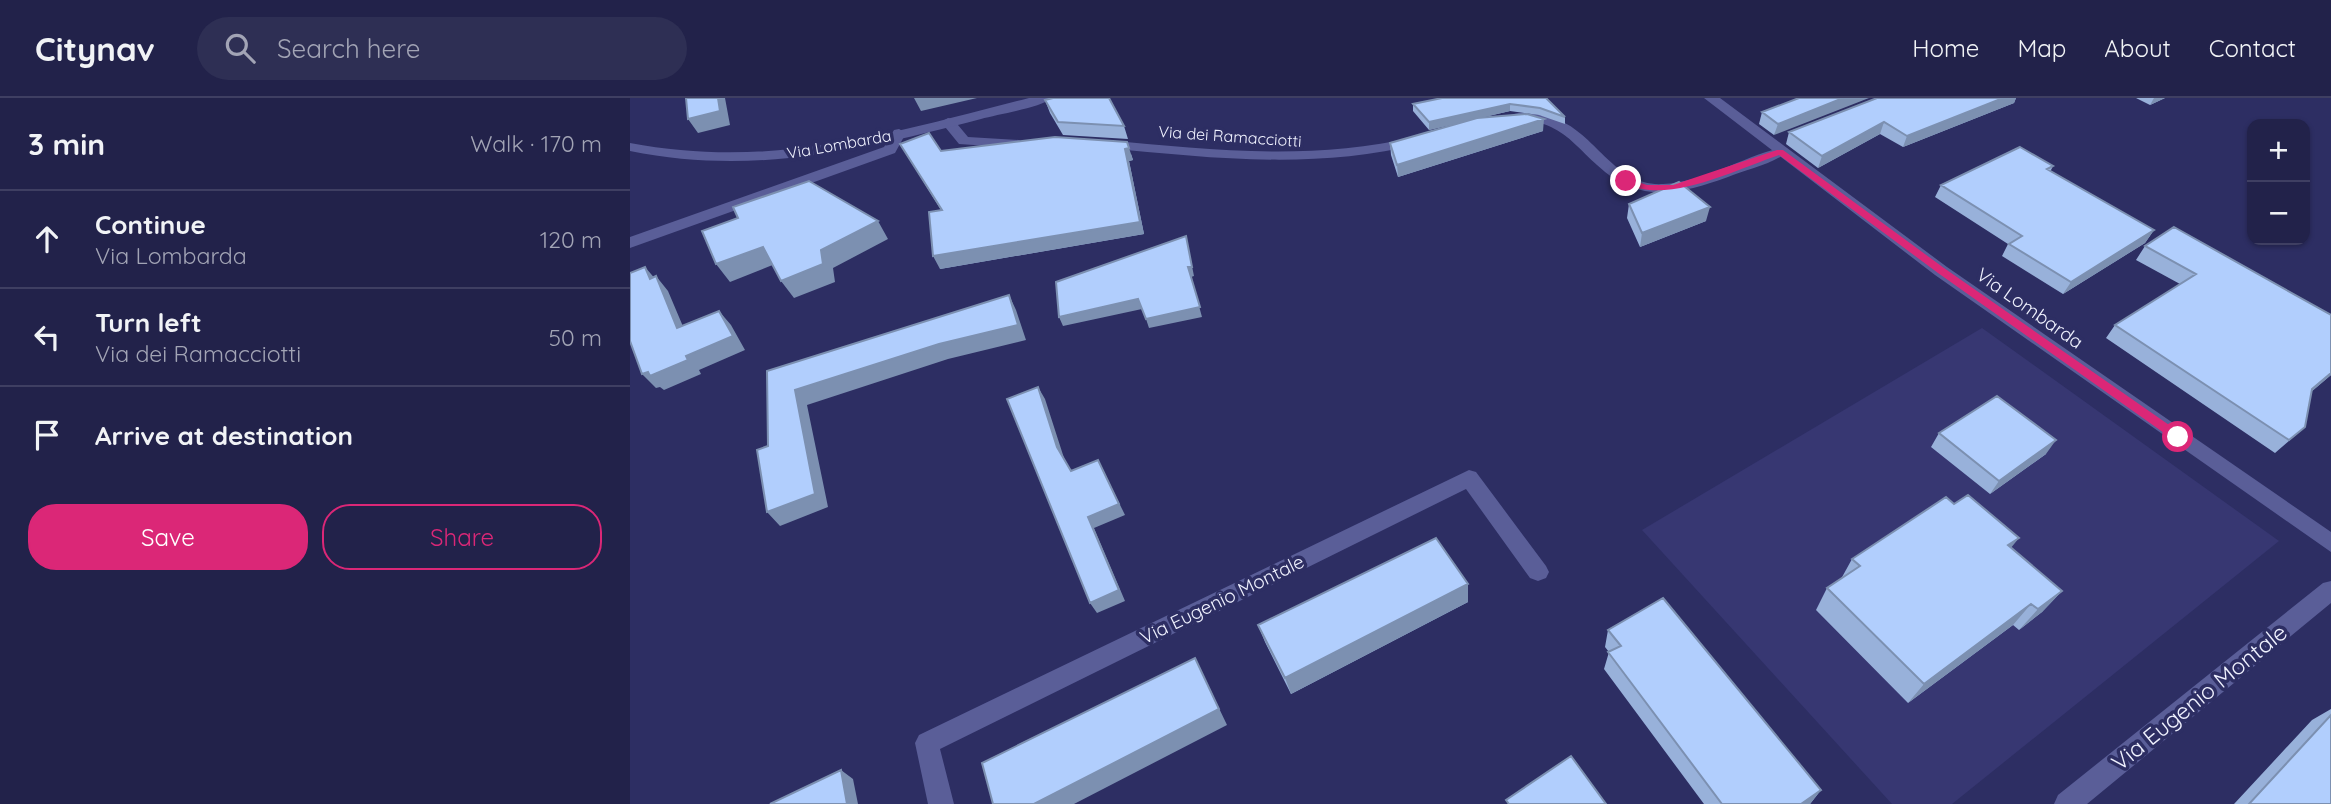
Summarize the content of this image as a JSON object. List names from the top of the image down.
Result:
{
  "streets": {
    "street": ["Via dei Ramacciotti", "Via Lombarda", "Via Eugenio Montale"]
  },
  "page": {
    "header": "Citynav",
    "search": "Search here",
    "nav": [
      "Home",
      "Map",
      "About",
      "Contact"
    ],
    "heading": ["3 min", "Walk · 170 m"],
    "map_buttons": ["+", "−"],
    "list": [
      ["Continue", "Via Lombarda", "120 m"],
      ["Turn left", "Via dei Ramacciotti", "50 m"],
      "Arrive at destination"
    ],
    "buttons": ["Save", "Share"]
  }
}
